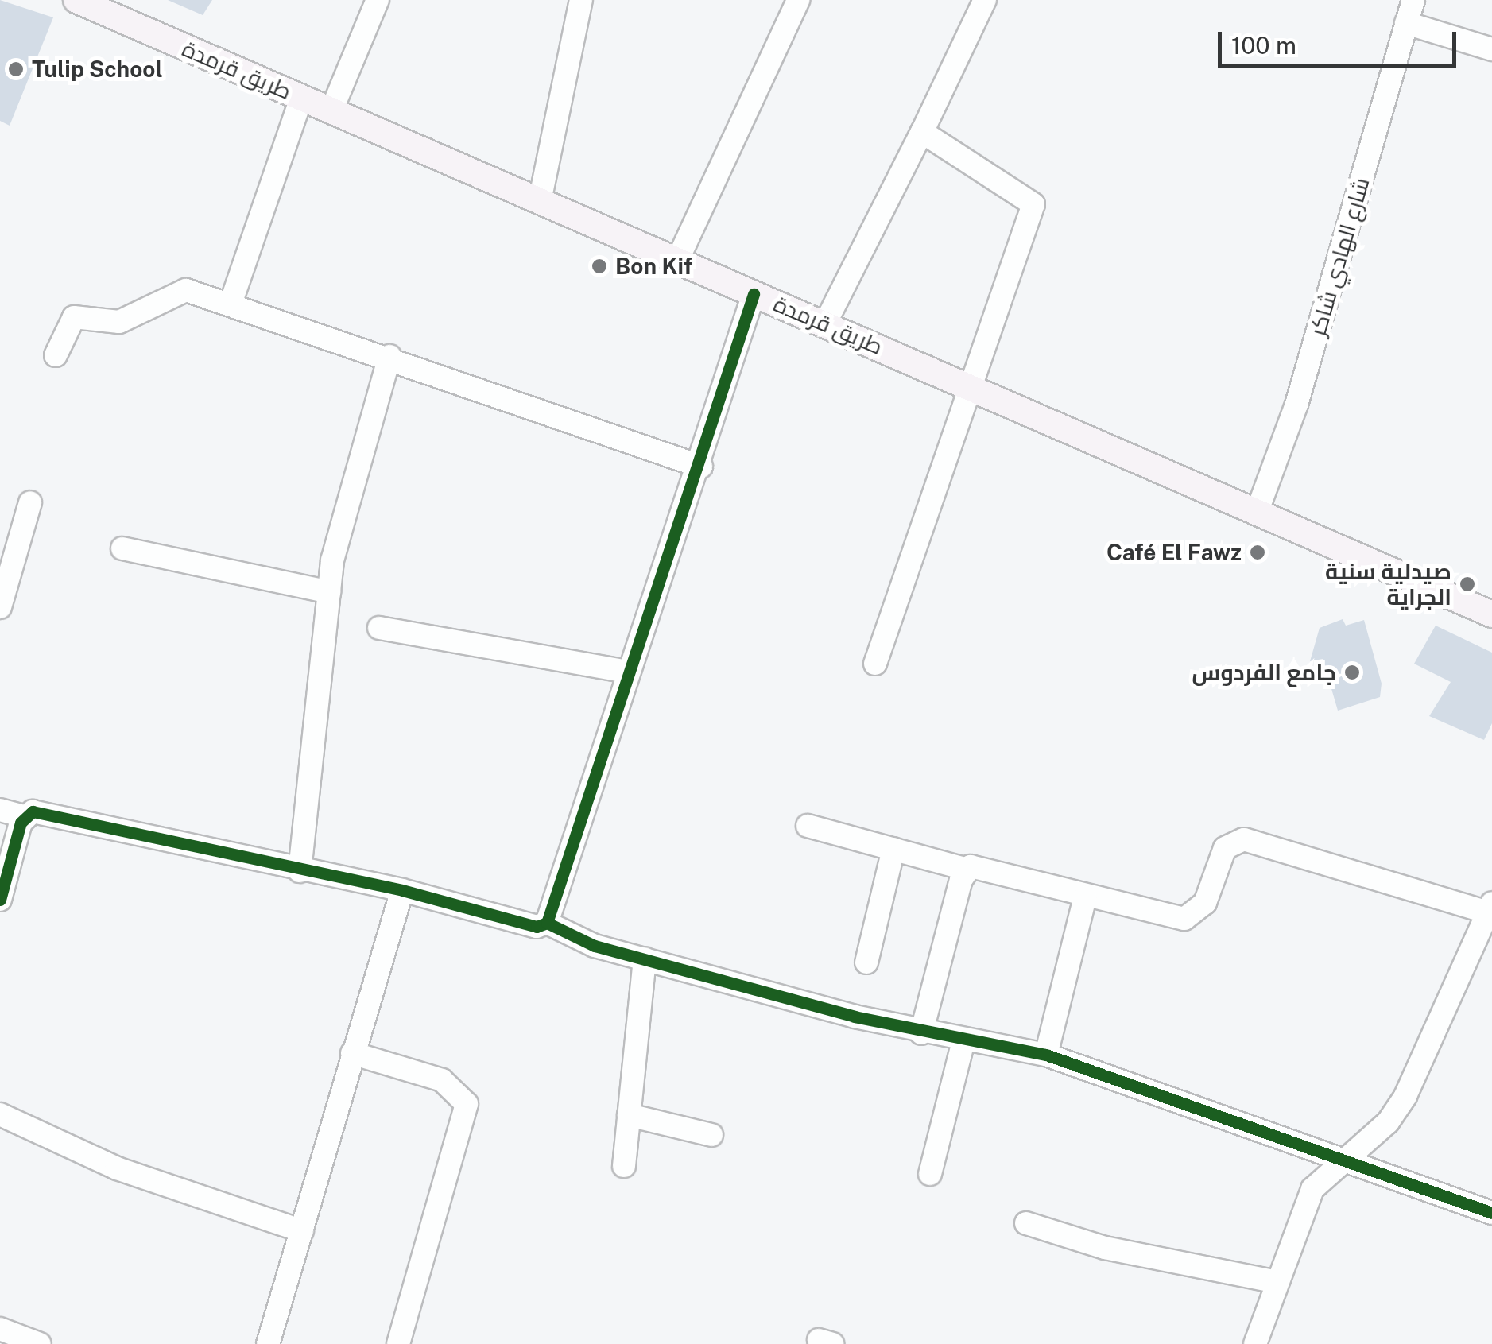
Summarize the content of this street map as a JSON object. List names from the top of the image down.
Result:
{
  "streets": {
    "main road": ["طريق قرمدة"],
    "street": ["شارع الهادي شاكر"]
  },
  "crossings": [
    ["طريق قرمدة", "شارع الهادي شاكر"]
  ],
  "places": [
    "Tulip School",
    "Bon Kif",
    "Café El Fawz",
    "صيدلية سنية الجراية",
    "جامع الفردوس"
  ],
  "scale_bar": "100 m"
}
